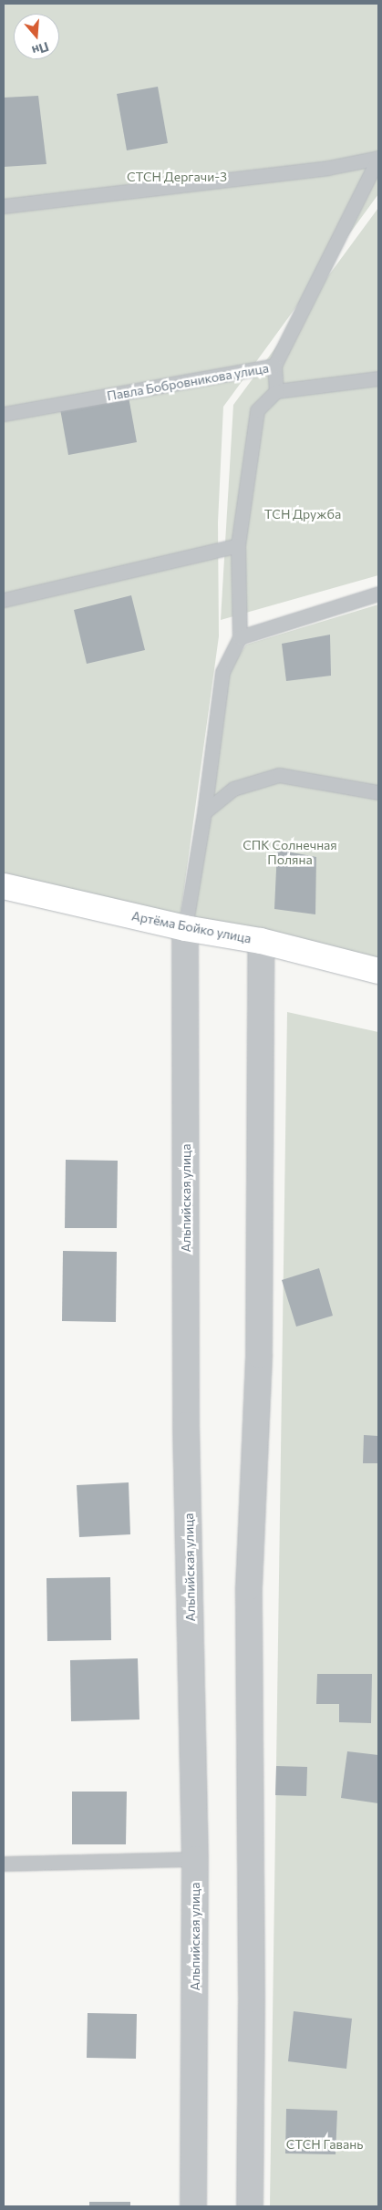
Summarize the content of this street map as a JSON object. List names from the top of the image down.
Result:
{
  "streets": {
    "main road": ["Артёма Бойко улица"],
    "street": ["Альпийская улица"],
    "lane": ["Павла Бобровникова улица"]
  },
  "crossings": [
    ["Артёма Бойко улица", "Альпийская улица"]
  ],
  "parks": [
    "СТСН Дергачи-3",
    "ТСН Дружба",
    "СПК Солнечная Поляна",
    "СТСН Гавань"
  ],
  "north": "bottom"
}
